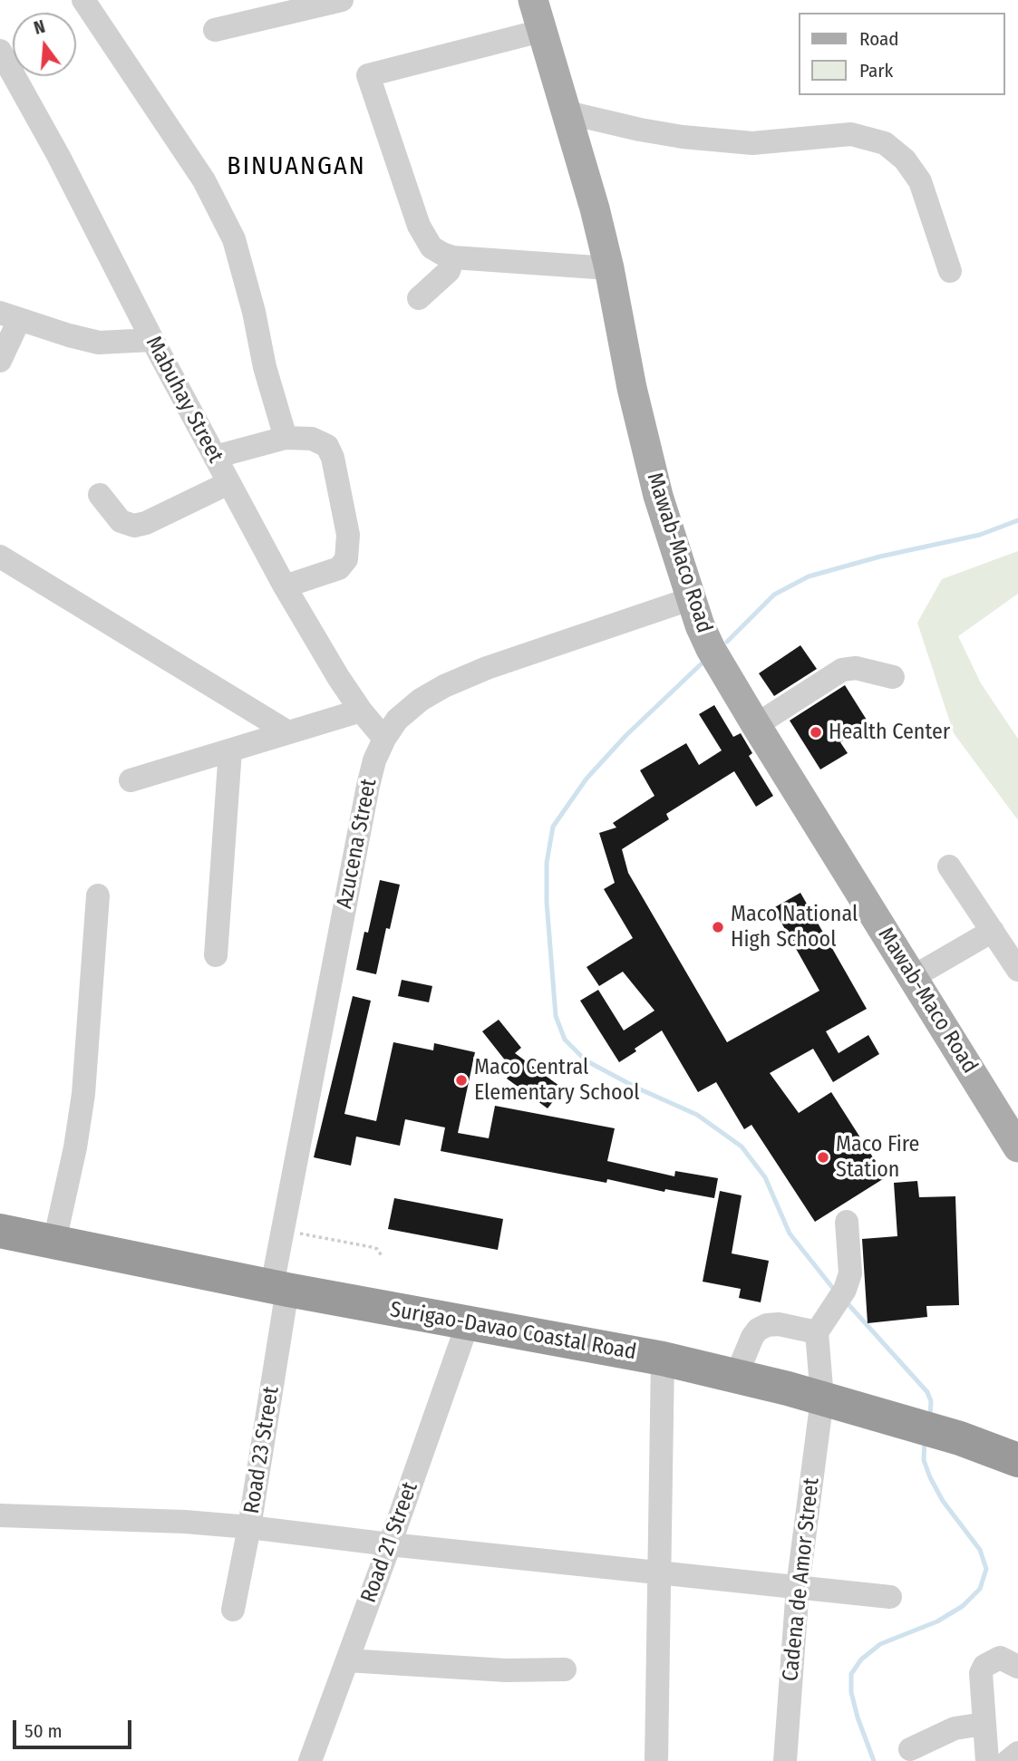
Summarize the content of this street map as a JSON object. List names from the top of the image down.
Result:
{
  "streets": {
    "highway": ["Surigao-Davao Coastal Road"],
    "main road": ["Mawab-Maco Road"],
    "street": [
      "Mabuhay Street",
      "Azucena Street",
      "Road 23 Street",
      "Road 21 Street",
      "Cadena de Amor Street"
    ]
  },
  "crossings": [
    ["Mabuhay Street", "Azucena Street"],
    ["Mawab-Maco Road", "Azucena Street"],
    ["Azucena Street", "Surigao-Davao Coastal Road"],
    ["Azucena Street", "Road 23 Street"],
    ["Surigao-Davao Coastal Road", "Road 23 Street"],
    ["Surigao-Davao Coastal Road", "Road 21 Street"],
    ["Surigao-Davao Coastal Road", "Cadena de Amor Street"]
  ],
  "districts": ["BINUANGAN"],
  "places": [
    "Health Center",
    "Maco National High School",
    "Maco Central Elementary School",
    "Maco Fire Station"
  ],
  "legend": ["Road", "Park"],
  "scale_bar": "50 m",
  "north": "top"
}
